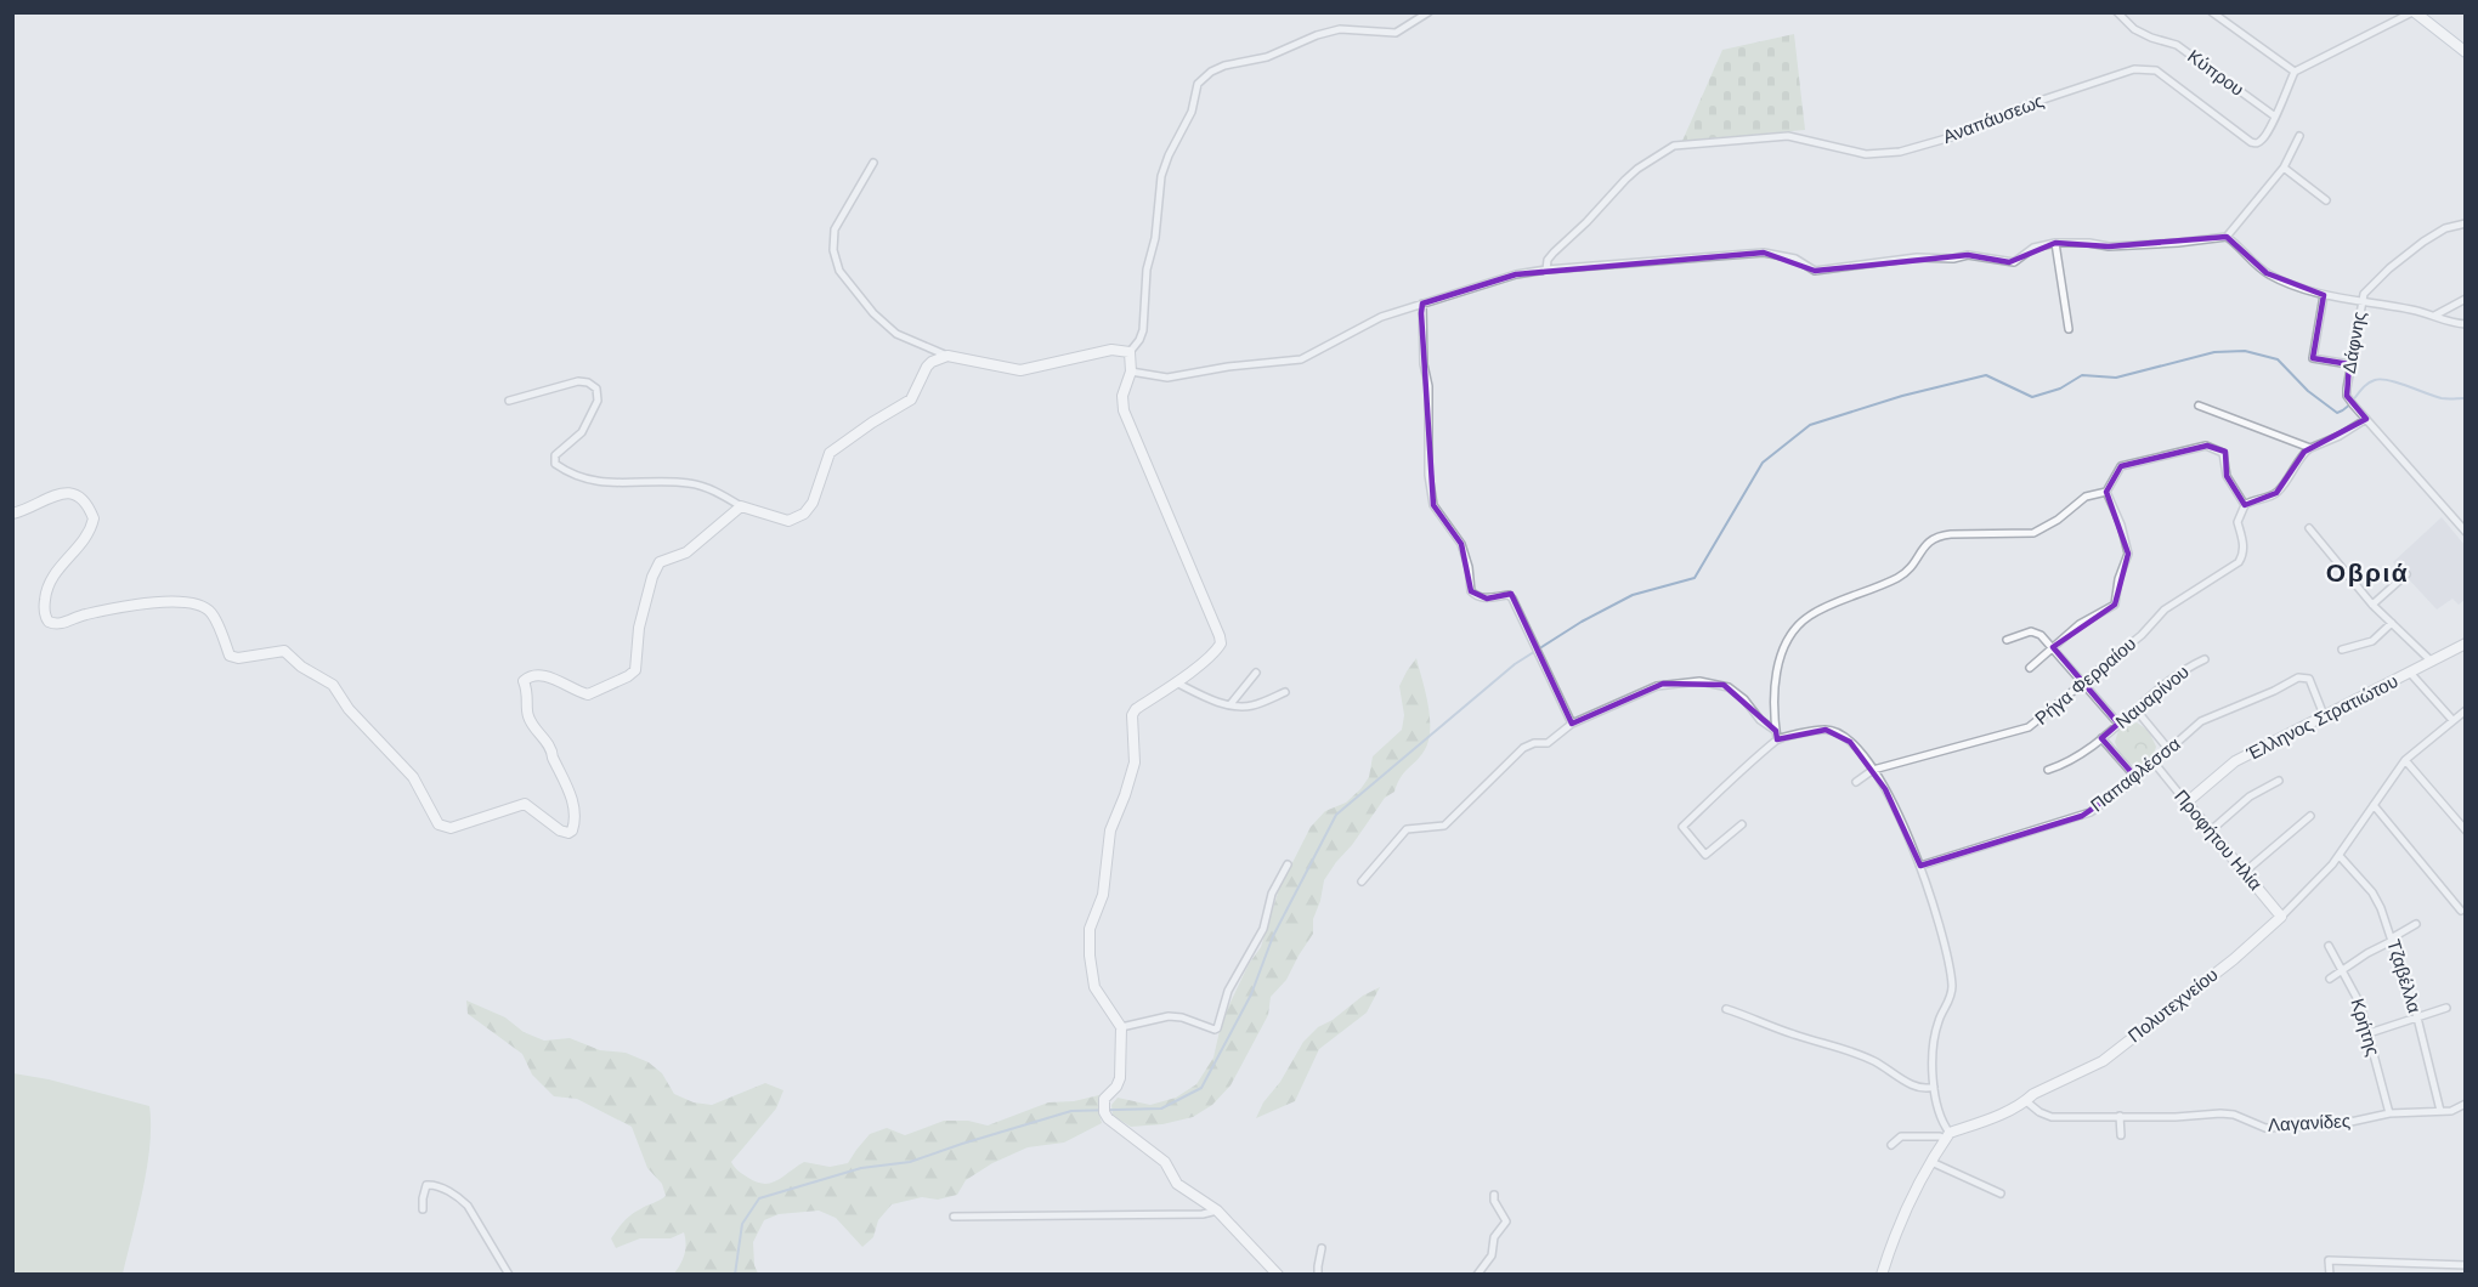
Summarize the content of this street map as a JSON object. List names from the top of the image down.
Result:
{
  "streets": {
    "street": [
      "Κύπρου",
      "Αναπάυσεως",
      "Δάφνης",
      "Ρήγα Φερραίου",
      "Ναυαρίνου",
      "Έλληνος Στρατιώτου",
      "Παπαφλέσσα",
      "Προφήτου Ηλία",
      "Τζαβέλλα",
      "Πολυτεχνείου",
      "Κρήτης",
      "Λαγανίδες"
    ]
  },
  "crossings": [
    ["Κύπρου", "Αναπάυσεως"],
    ["Έλληνος Στρατιώτου", "Παπαφλέσσα"],
    ["Έλληνος Στρατιώτου", "Προφήτου Ηλία"],
    ["Παπαφλέσσα", "Προφήτου Ηλία"],
    ["Προφήτου Ηλία", "Πολυτεχνείου"],
    ["Τζαβέλλα", "Πολυτεχνείου"],
    ["Τζαβέλλα", "Λαγανίδες"],
    ["Πολυτεχνείου", "Λαγανίδες"],
    ["Κρήτης", "Λαγανίδες"]
  ],
  "districts": ["Οβριά"]
}
